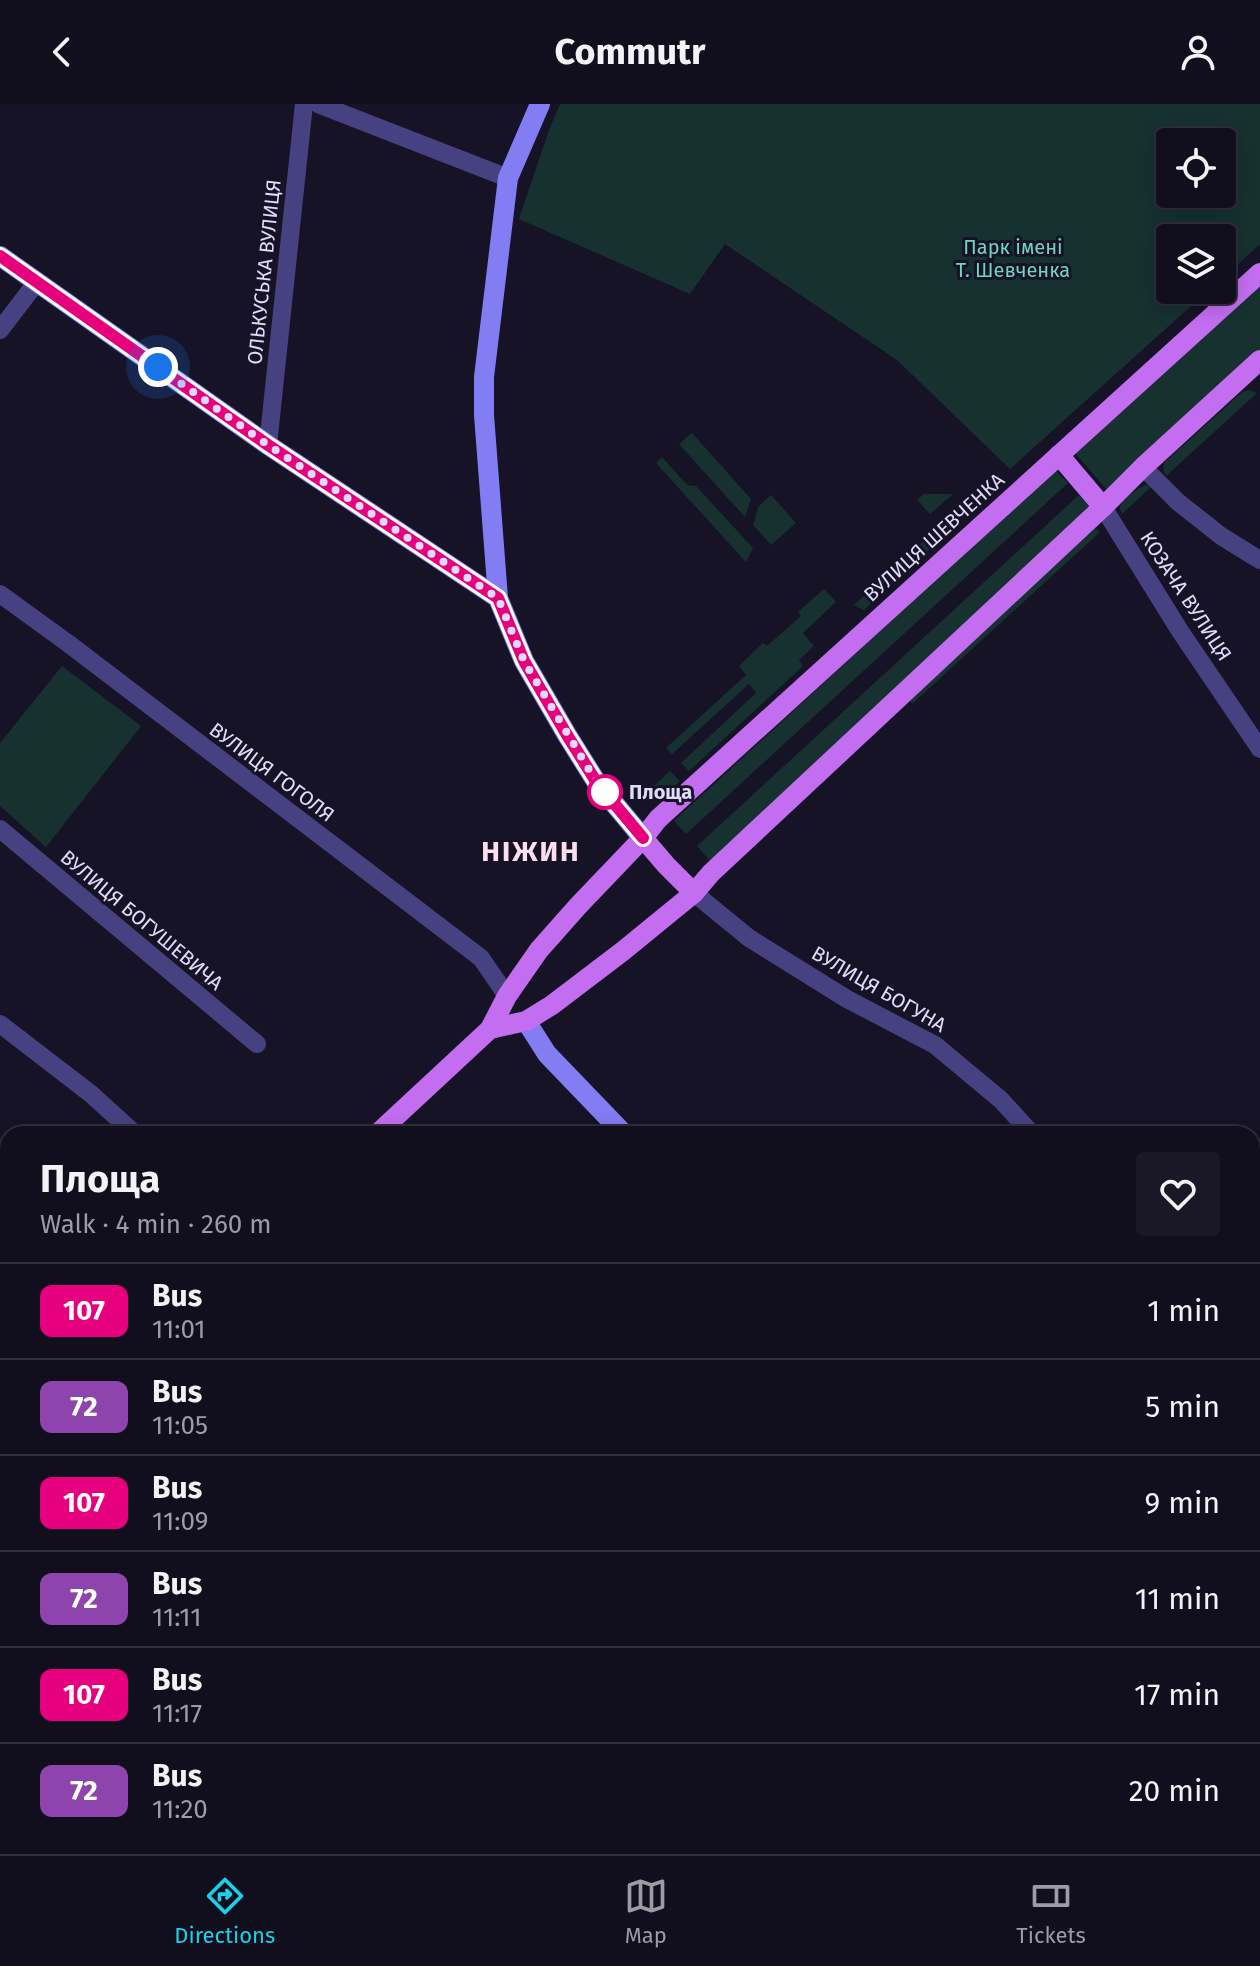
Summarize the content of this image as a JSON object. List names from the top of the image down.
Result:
{
  "streets": {
    "main road": ["ВУЛИЦЯ ШЕВЧЕНКА"],
    "street": [
      "ОЛЬКУСЬКА ВУЛИЦЯ",
      "КОЗАЧА ВУЛИЦЯ",
      "ВУЛИЦЯ ГОГОЛЯ",
      "ВУЛИЦЯ БОГУШЕВИЧА",
      "ВУЛИЦЯ БОГУНА"
    ]
  },
  "crossings": [
    ["ВУЛИЦЯ ШЕВЧЕНКА", "ВУЛИЦЯ ГОГОЛЯ"]
  ],
  "districts": ["НІЖИН"],
  "parks": ["Парк імені Т. Шевченка"],
  "places": ["Площа"],
  "lines": ["bus line 107"],
  "page": {
    "header": "Commutr",
    "heading": ["Площа", "Walk · 4 min · 260 m"],
    "list": [
      {
        "mark": "107",
        "name": "Bus",
        "note": "11:01",
        "value": "1 min"
      },
      {
        "mark": "72",
        "name": "Bus",
        "note": "11:05",
        "value": "5 min"
      },
      {
        "mark": "107",
        "name": "Bus",
        "note": "11:09",
        "value": "9 min"
      },
      {
        "mark": "72",
        "name": "Bus",
        "note": "11:11",
        "value": "11 min"
      },
      {
        "mark": "107",
        "name": "Bus",
        "note": "11:17",
        "value": "17 min"
      },
      {
        "mark": "72",
        "name": "Bus",
        "note": "11:20",
        "value": "20 min"
      }
    ],
    "tabs": ["Directions", "Map", "Tickets"]
  }
}
